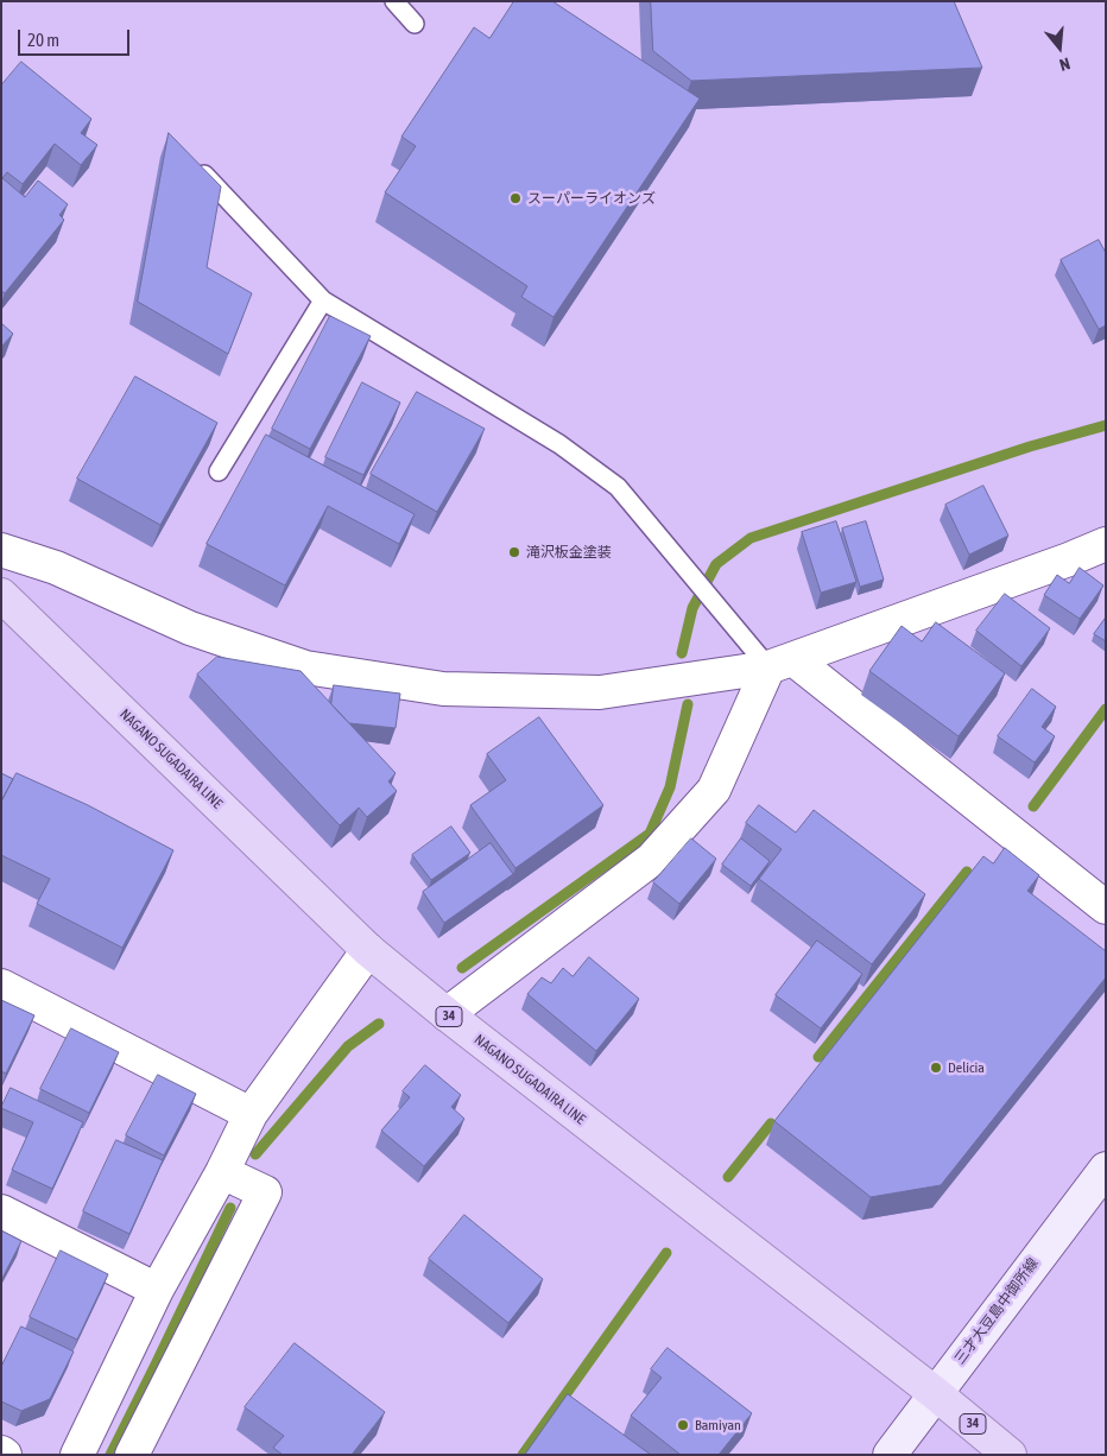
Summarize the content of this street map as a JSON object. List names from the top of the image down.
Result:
{
  "streets": {
    "main road": ["NAGANO SUGADAIRA LINE", "34", "三才大豆島中御所線"]
  },
  "crossings": [
    ["NAGANO SUGADAIRA LINE", "三才大豆島中御所線"]
  ],
  "places": [
    "スーパーライオンズ",
    "滝沢板金塗装",
    "Delicia",
    "Bamiyan"
  ],
  "scale_bar": "20 m",
  "north": "bottom"
}
